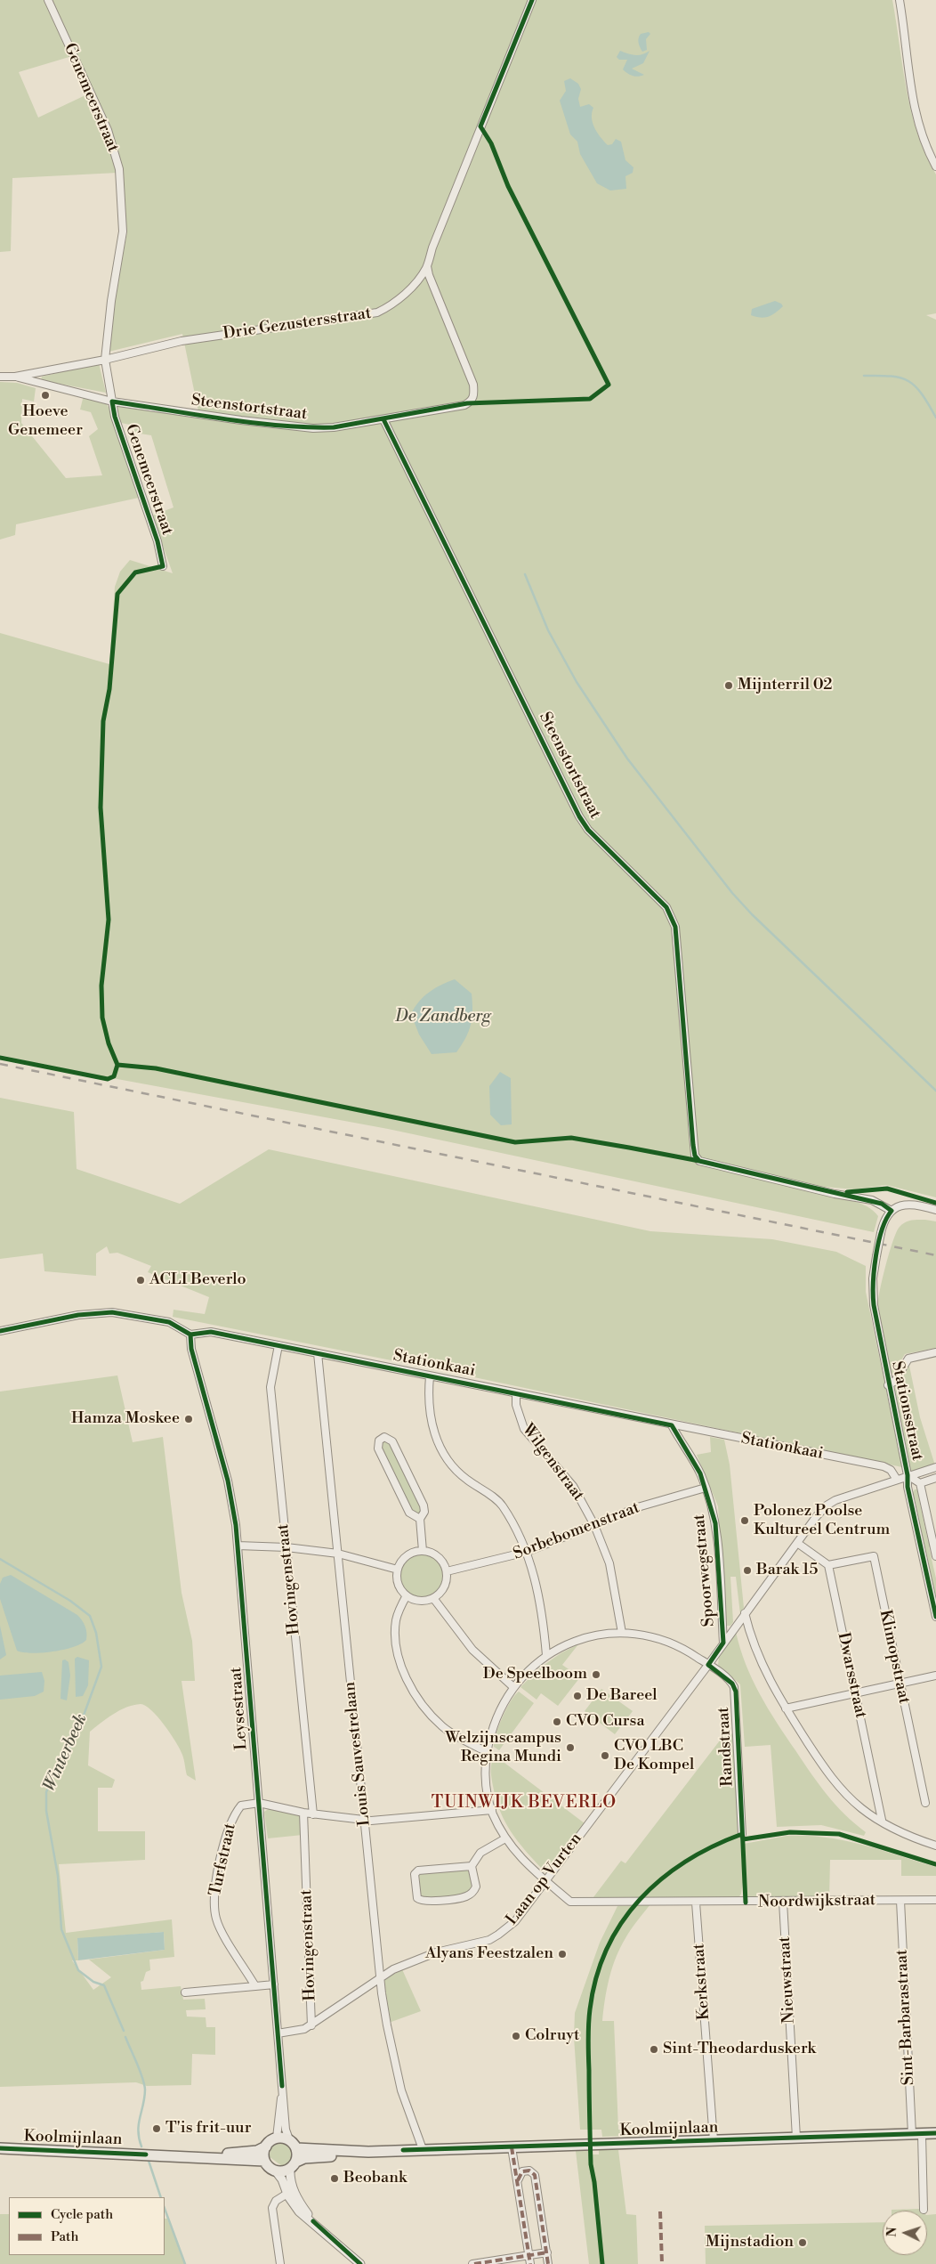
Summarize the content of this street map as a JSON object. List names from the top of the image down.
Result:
{
  "streets": {
    "main road": ["Koolmijnlaan"],
    "street": [
      "Genemeerstraat",
      "Drie Gezustersstraat",
      "Steenstortstraat",
      "Stationkaai",
      "Stationsstraat",
      "Wilgenstraat",
      "Sorbebomenstraat",
      "Spoorwegstraat",
      "Hovingenstraat",
      "Klimopstraat",
      "Dwarsstraat",
      "Leysestraat",
      "Randstraat",
      "Louis Sauvestrelaan",
      "Turfstraat",
      "Laan op Vurten",
      "Noordwijkstraat",
      "Nieuwstraat",
      "Kerkstraat",
      "Sint-Barbarastraat"
    ]
  },
  "crossings": [
    ["Genemeerstraat", "Drie Gezustersstraat"],
    ["Genemeerstraat", "Steenstortstraat"],
    ["Drie Gezustersstraat", "Steenstortstraat"],
    ["Steenstortstraat", "Stationsstraat"],
    ["Stationkaai", "Wilgenstraat"],
    ["Stationkaai", "Spoorwegstraat"],
    ["Stationkaai", "Hovingenstraat"],
    ["Stationkaai", "Leysestraat"],
    ["Stationkaai", "Louis Sauvestrelaan"],
    ["Stationkaai", "Laan op Vurten"],
    ["Stationsstraat", "Laan op Vurten"],
    ["Wilgenstraat", "Sorbebomenstraat"],
    ["Wilgenstraat", "Randstraat"],
    ["Sorbebomenstraat", "Spoorwegstraat"],
    ["Spoorwegstraat", "Laan op Vurten"],
    ["Hovingenstraat", "Laan op Vurten"],
    ["Klimopstraat", "Dwarsstraat"],
    ["Leysestraat", "Turfstraat"],
    ["Leysestraat", "Laan op Vurten"],
    ["Leysestraat", "Koolmijnlaan"],
    ["Randstraat", "Laan op Vurten"],
    ["Randstraat", "Noordwijkstraat"],
    ["Louis Sauvestrelaan", "Laan op Vurten"],
    ["Louis Sauvestrelaan", "Koolmijnlaan"],
    ["Laan op Vurten", "Noordwijkstraat"],
    ["Noordwijkstraat", "Nieuwstraat"],
    ["Noordwijkstraat", "Kerkstraat"],
    ["Noordwijkstraat", "Sint-Barbarastraat"],
    ["Nieuwstraat", "Koolmijnlaan"],
    ["Kerkstraat", "Koolmijnlaan"],
    ["Sint-Barbarastraat", "Koolmijnlaan"]
  ],
  "districts": ["TUINWIJK BEVERLO"],
  "water": ["De Zandberg", "Winterbeek"],
  "places": [
    "Hoeve Genemeer",
    "Mijnterril 02",
    "ACLI Beverlo",
    "Hamza Moskee",
    "Polonez Poolse Kultureel Centrum",
    "Barak 15",
    "De Speelboom",
    "De Bareel",
    "CVO Cursa",
    "Welzijnscampus Regina Mundi",
    "CVO LBC De Kompel",
    "Alyans Feestzalen",
    "Colruyt",
    "Sint-Theodarduskerk",
    "T'is frit-uur",
    "Beobank",
    "Mijnstadion"
  ],
  "legend": ["Cycle path", "Path"],
  "north": "left"
}
